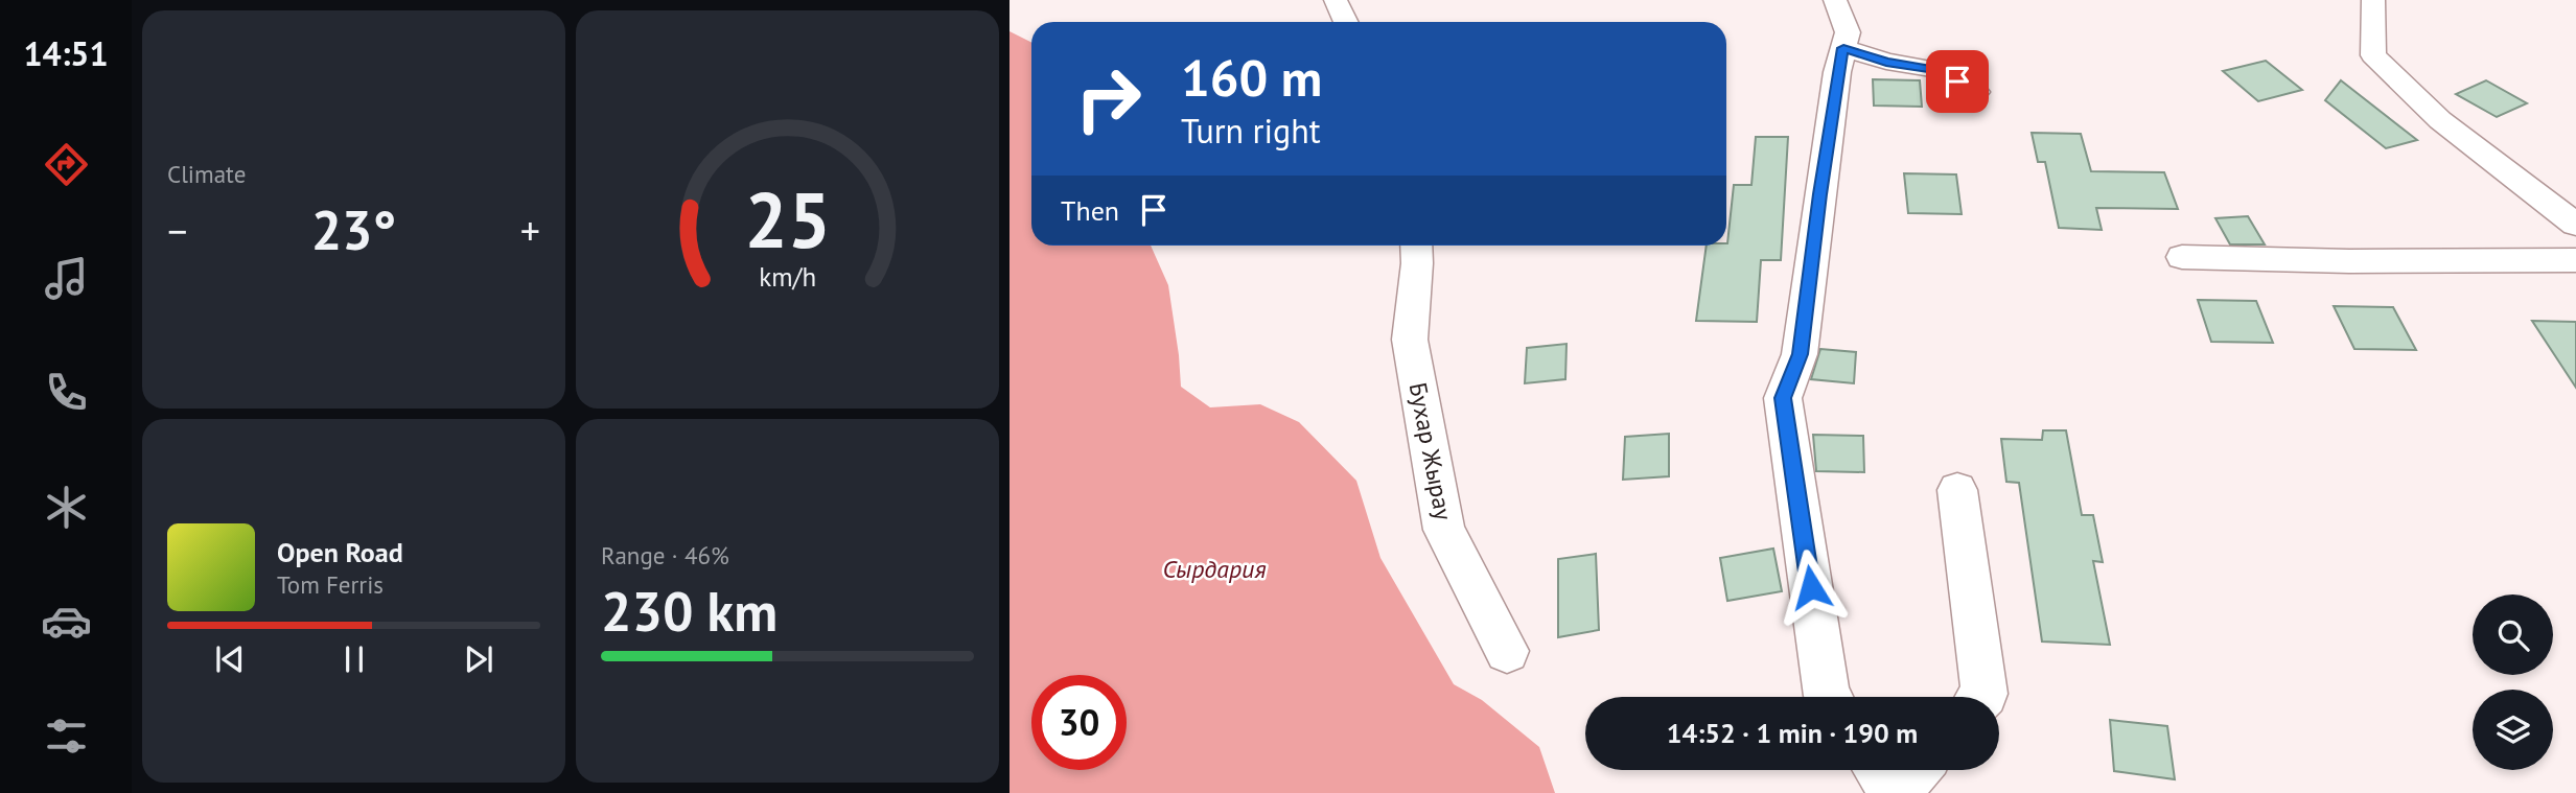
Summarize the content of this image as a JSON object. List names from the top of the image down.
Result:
{
  "streets": {
    "street": ["Бухар Жырау"]
  },
  "water": ["Сырдария"],
  "page": {
    "tabs": "14:51",
    "tile": [
      "Climate",
      ["Range · 46%", "230 km"]
    ],
    "turn": ["160 m", "Turn right"],
    "then": "Then",
    "heat": ["−", "23°", "+"],
    "song": ["Open Road", "Tom Ferris"],
    "limit": "30",
    "trip": "14:52 · 1 min · 190 m",
    "gauge": ["25", "km/h"]
  }
}
